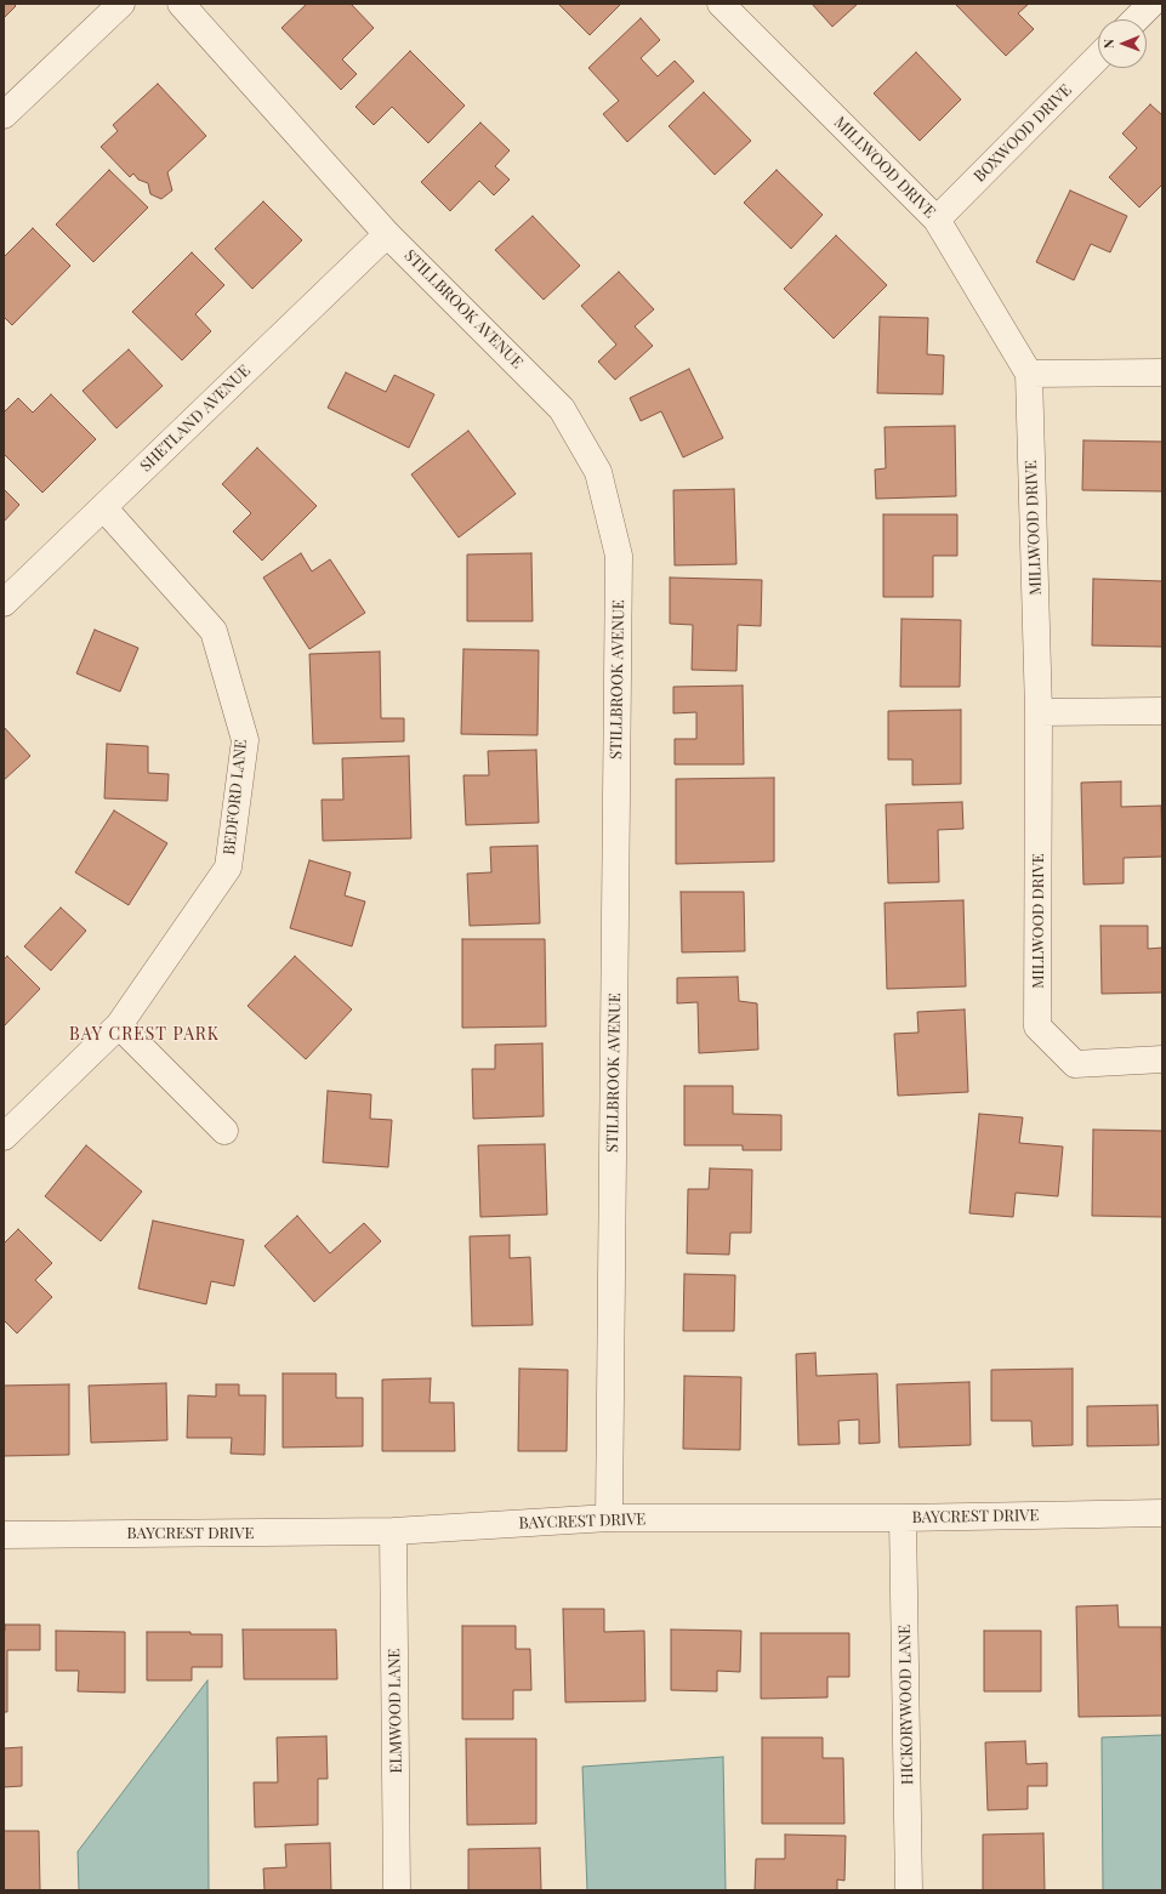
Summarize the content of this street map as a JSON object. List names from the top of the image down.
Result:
{
  "streets": {
    "street": [
      "BOXWOOD DRIVE",
      "MILLWOOD DRIVE",
      "STILLBROOK AVENUE",
      "SHETLAND AVENUE",
      "BEDFORD LANE",
      "BAYCREST DRIVE",
      "HICKORYWOOD LANE",
      "ELMWOOD LANE"
    ]
  },
  "crossings": [
    ["BOXWOOD DRIVE", "MILLWOOD DRIVE"],
    ["STILLBROOK AVENUE", "SHETLAND AVENUE"],
    ["STILLBROOK AVENUE", "BAYCREST DRIVE"],
    ["SHETLAND AVENUE", "BEDFORD LANE"],
    ["BAYCREST DRIVE", "HICKORYWOOD LANE"],
    ["BAYCREST DRIVE", "ELMWOOD LANE"]
  ],
  "districts": ["BAY CREST PARK"],
  "north": "left"
}
